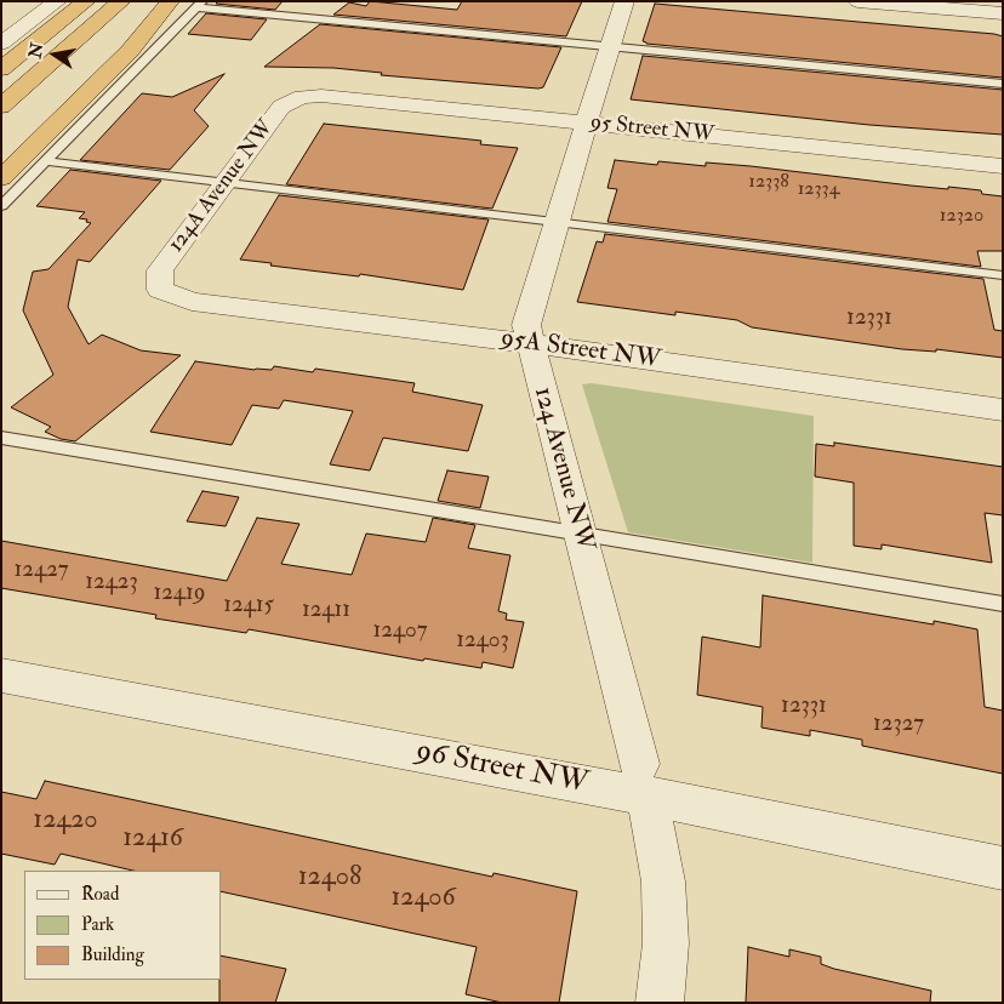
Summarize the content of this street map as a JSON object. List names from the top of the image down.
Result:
{
  "streets": {
    "street": [
      "95 Street NW",
      "124A Avenue NW",
      "95A Street NW",
      "124 Avenue NW",
      "96 Street NW"
    ]
  },
  "crossings": [
    ["95 Street NW", "124A Avenue NW"],
    ["95 Street NW", "124 Avenue NW"],
    ["124A Avenue NW", "95A Street NW"],
    ["95A Street NW", "124 Avenue NW"],
    ["124 Avenue NW", "96 Street NW"]
  ],
  "house_numbers": [
    "12338",
    "12334",
    "12320",
    "12331",
    "12427",
    "12423",
    "12419",
    "12415",
    "12411",
    "12407",
    "12403",
    "12331",
    "12327",
    "12420",
    "12416",
    "12408",
    "12406"
  ],
  "legend": ["Road", "Park", "Building"],
  "north": "left"
}
